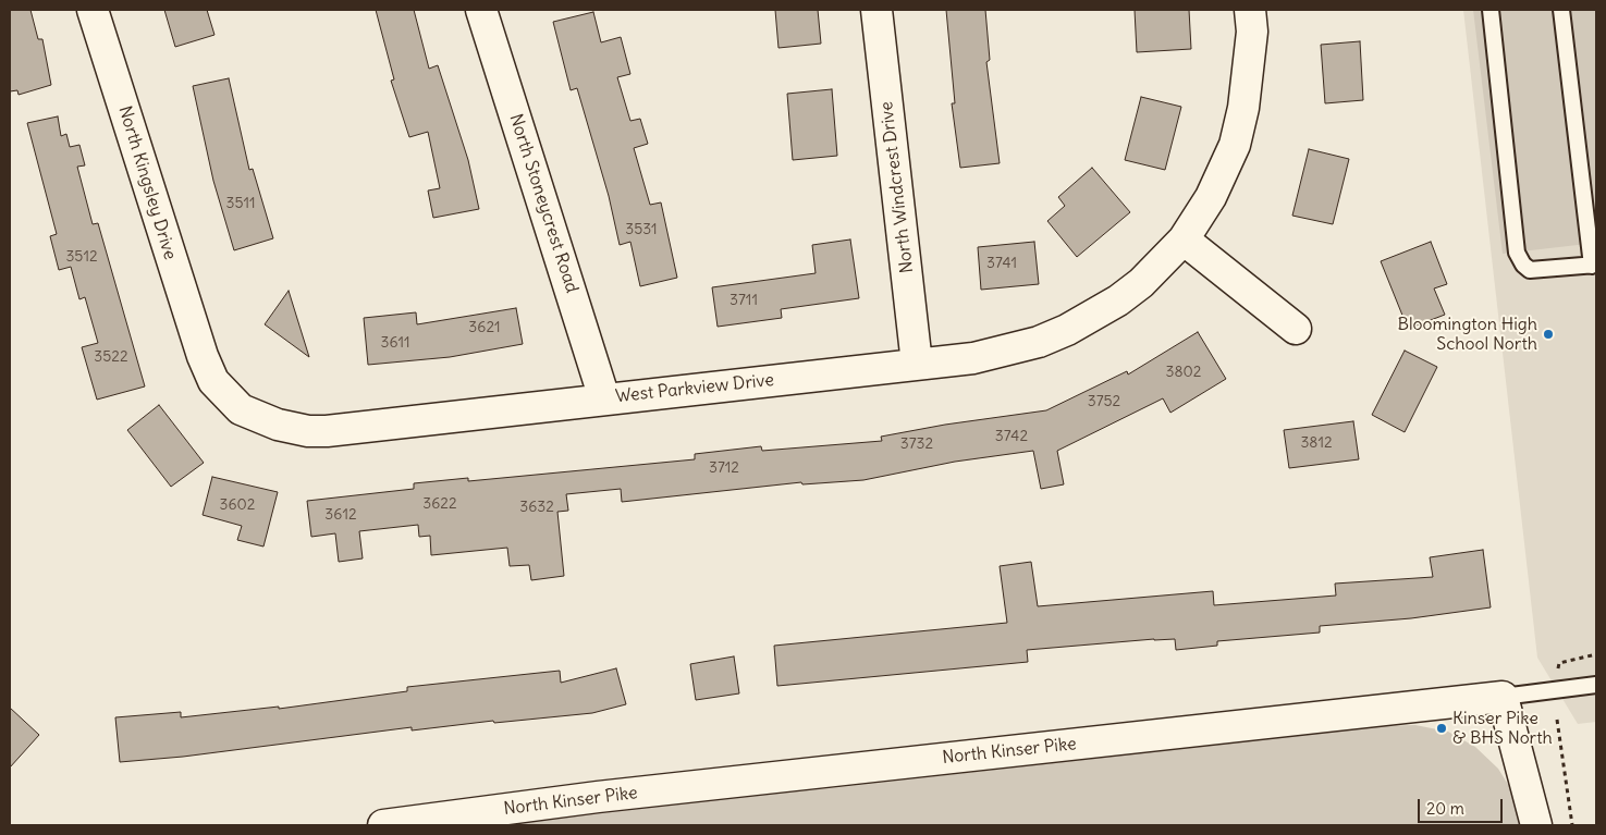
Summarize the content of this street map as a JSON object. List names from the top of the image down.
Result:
{
  "streets": {
    "street": [
      "North Kingsley Drive",
      "North Windcrest Drive",
      "North Stoneycrest Road",
      "West Parkview Drive",
      "North Kinser Pike"
    ]
  },
  "crossings": [
    ["North Kingsley Drive", "West Parkview Drive"],
    ["North Windcrest Drive", "West Parkview Drive"],
    ["North Stoneycrest Road", "West Parkview Drive"]
  ],
  "places": ["Bloomington High School North", "Kinser Pike & BHS North"],
  "house_numbers": [
    "3511",
    "3531",
    "3512",
    "3741",
    "3711",
    "3621",
    "3611",
    "3522",
    "3802",
    "3752",
    "3742",
    "3812",
    "3732",
    "3712",
    "3622",
    "3602",
    "3632",
    "3612"
  ],
  "scale_bar": "20 m"
}
